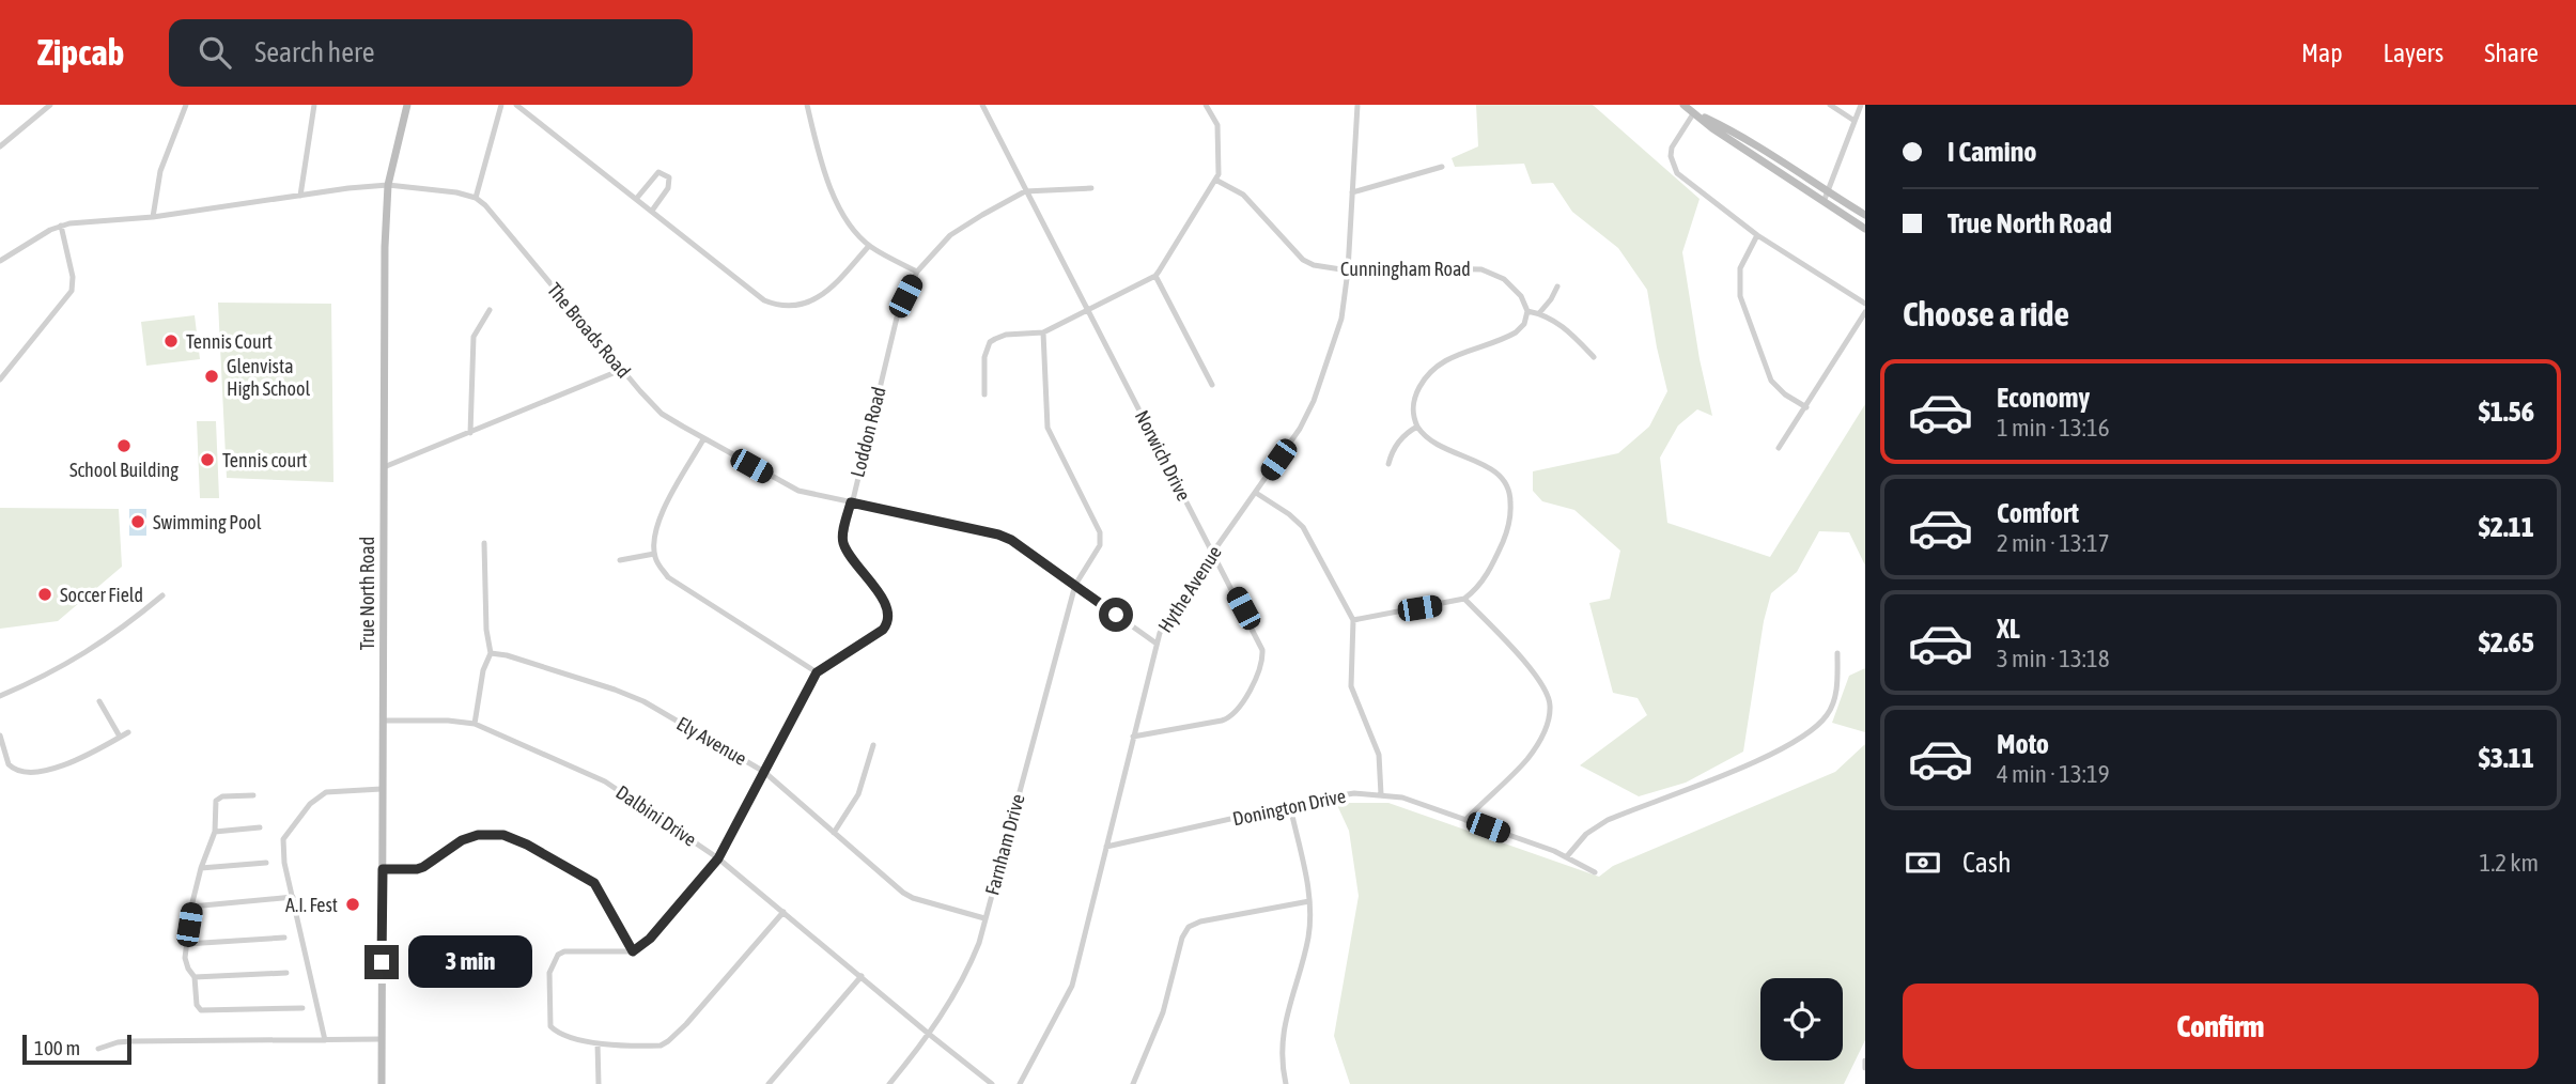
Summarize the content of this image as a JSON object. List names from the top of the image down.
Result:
{
  "streets": {
    "main road": ["True North Road"],
    "street": [
      "Cunningham Road",
      "The Broads Road",
      "Loddon Road",
      "Norwich Drive",
      "Hythe Avenue",
      "Ely Avenue",
      "Donington Drive",
      "Dalbini Drive",
      "Farnham Drive"
    ]
  },
  "crossings": [
    ["Cunningham Road", "Hythe Avenue"],
    ["The Broads Road", "Loddon Road"],
    ["The Broads Road", "Hythe Avenue"],
    ["The Broads Road", "Farnham Drive"],
    ["Loddon Road", "Norwich Drive"],
    ["Loddon Road", "Ely Avenue"],
    ["Loddon Road", "Dalbini Drive"],
    ["Norwich Drive", "Hythe Avenue"],
    ["Hythe Avenue", "Donington Drive"],
    ["True North Road", "Dalbini Drive"],
    ["Ely Avenue", "Farnham Drive"],
    ["Dalbini Drive", "Farnham Drive"]
  ],
  "places": [
    "Tennis Court",
    "Glenvista High School",
    "School Building",
    "Tennis court",
    "Swimming Pool",
    "Soccer Field",
    "A.I. Fest"
  ],
  "scale_bar": "100 m",
  "page": {
    "header": "Zipcab",
    "search": "Search here",
    "nav": ["Map", "Layers", "Share"],
    "banner": ["I Camino", "True North Road"],
    "heading": "Choose a ride",
    "list": [
      {
        "name": "Economy",
        "note": "1 min · 13:16",
        "value": "$1.56"
      },
      {
        "name": "Comfort",
        "note": "2 min · 13:17",
        "value": "$2.11"
      },
      {
        "name": "XL",
        "note": "3 min · 13:18",
        "value": "$2.65"
      },
      {
        "name": "Moto",
        "note": "4 min · 13:19",
        "value": "$3.11"
      }
    ],
    "pay": ["Cash", "1.2 km"],
    "bubble": "3 min",
    "buttons": "Confirm",
    "scale": "100 m"
  }
}
